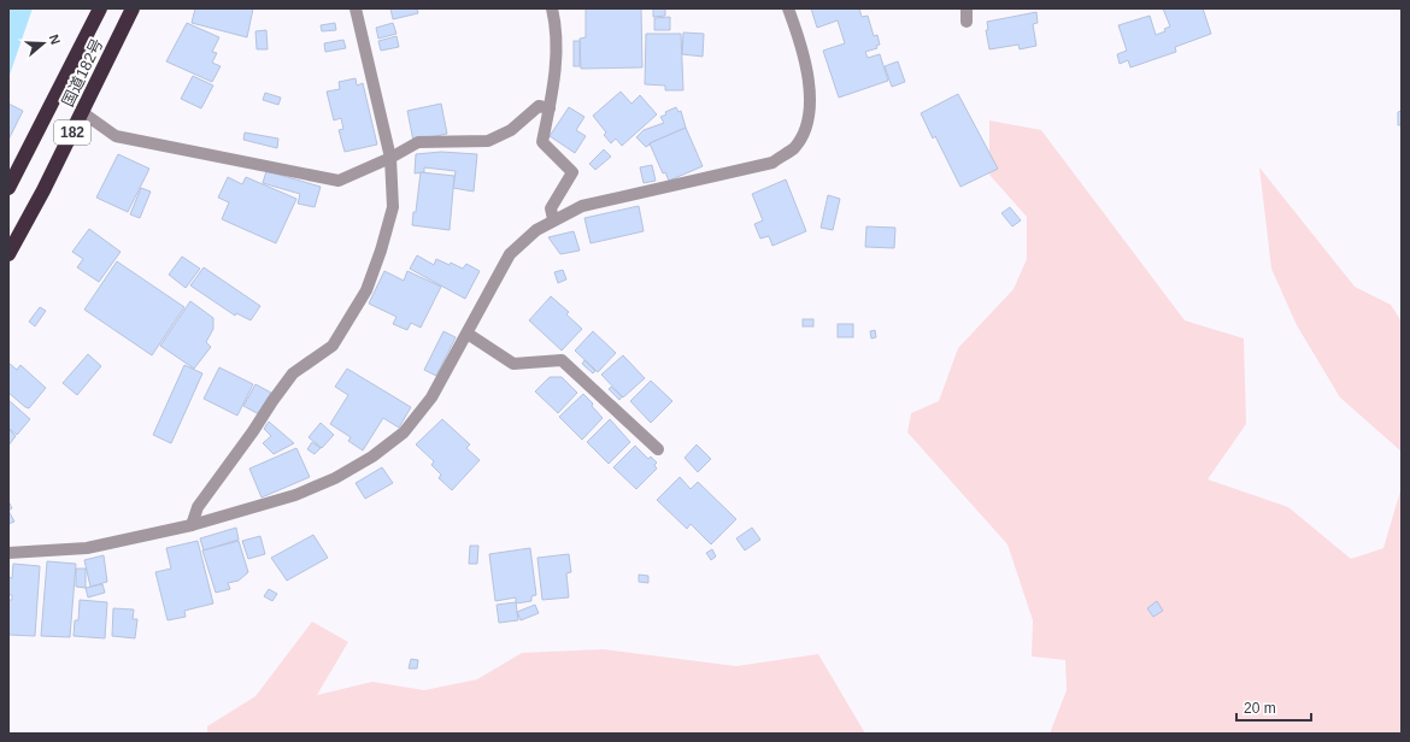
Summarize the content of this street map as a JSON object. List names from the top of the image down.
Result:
{
  "streets": {
    "highway": ["国道182号", "182"]
  },
  "scale_bar": "20 m",
  "north": "right"
}
